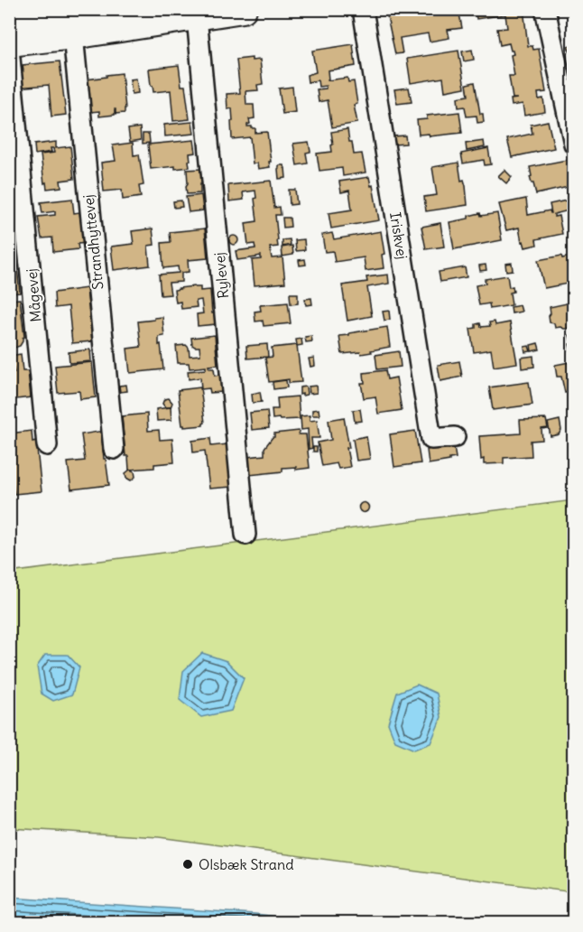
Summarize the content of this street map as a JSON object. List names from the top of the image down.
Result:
{
  "streets": {
    "street": [
      "Iriskvej",
      "Strandhyttevej",
      "Rylevej",
      "Mågevej"
    ]
  },
  "places": ["Olsbæk Strand"]
}
